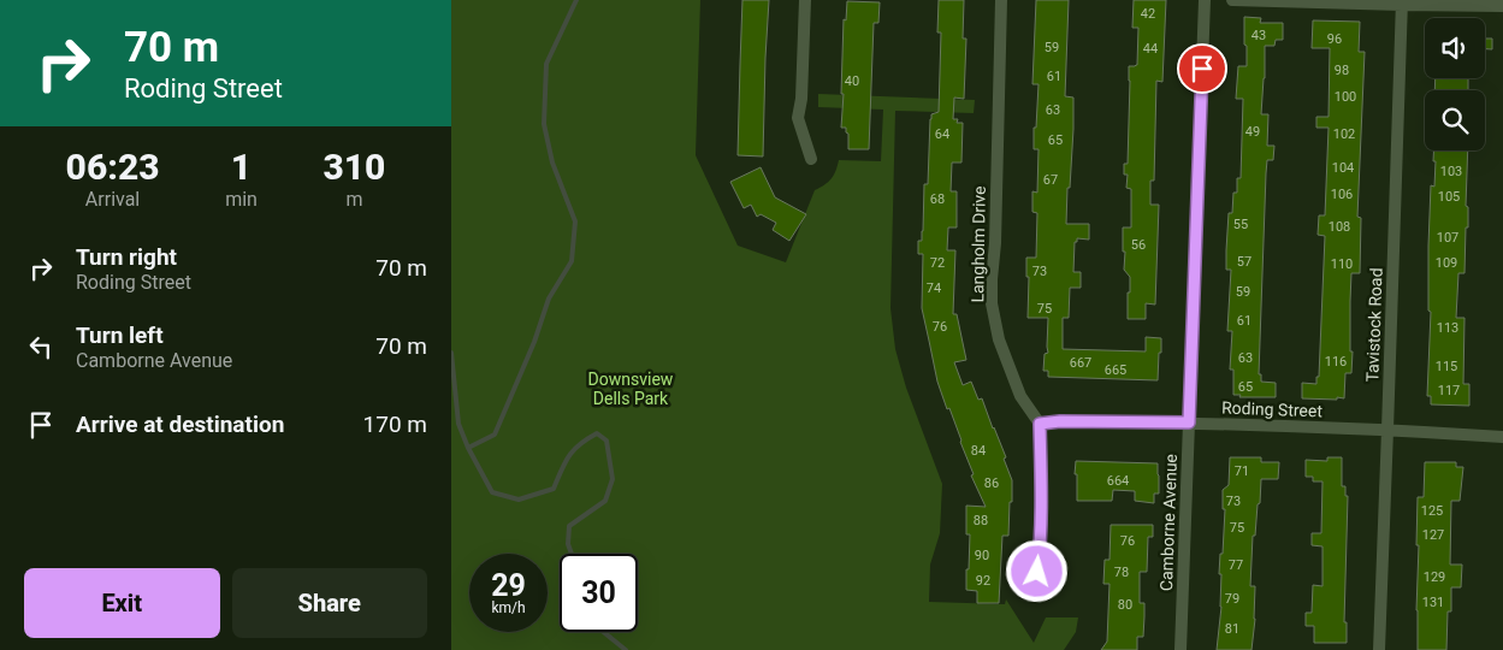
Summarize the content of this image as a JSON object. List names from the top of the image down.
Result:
{
  "streets": {
    "street": [
      "Langholm Drive",
      "Tavistock Road",
      "Roding Street",
      "Camborne Avenue"
    ]
  },
  "crossings": [
    ["Langholm Drive", "Roding Street"],
    ["Tavistock Road", "Roding Street"],
    ["Roding Street", "Camborne Avenue"]
  ],
  "parks": ["Downsview Dells Park"],
  "house_numbers": [
    "42",
    "43",
    "96",
    "59",
    "44",
    "98",
    "61",
    "40",
    "100",
    "63",
    "49",
    "64",
    "102",
    "65",
    "104",
    "103",
    "67",
    "106",
    "105",
    "68",
    "55",
    "108",
    "107",
    "56",
    "57",
    "72",
    "109",
    "110",
    "73",
    "74",
    "59",
    "75",
    "61",
    "76",
    "113",
    "63",
    "116",
    "667",
    "115",
    "665",
    "65",
    "117",
    "84",
    "71",
    "664",
    "86",
    "73",
    "125",
    "88",
    "75",
    "127",
    "76",
    "90",
    "77",
    "78",
    "129",
    "92",
    "79",
    "131",
    "80",
    "81"
  ],
  "page": {
    "turn": ["70 m", "Roding Street"],
    "eta": [
      "06:23",
      "Arrival",
      "1",
      "min",
      "310",
      "m"
    ],
    "list": [
      {
        "name": "Turn right",
        "note": "Roding Street",
        "value": "70 m"
      },
      {
        "name": "Turn left",
        "note": "Camborne Avenue",
        "value": "70 m"
      },
      {
        "name": "Arrive at destination",
        "value": "170 m"
      }
    ],
    "speed": "29 km/h",
    "limit": "30",
    "buttons": ["Exit", "Share"]
  }
}
